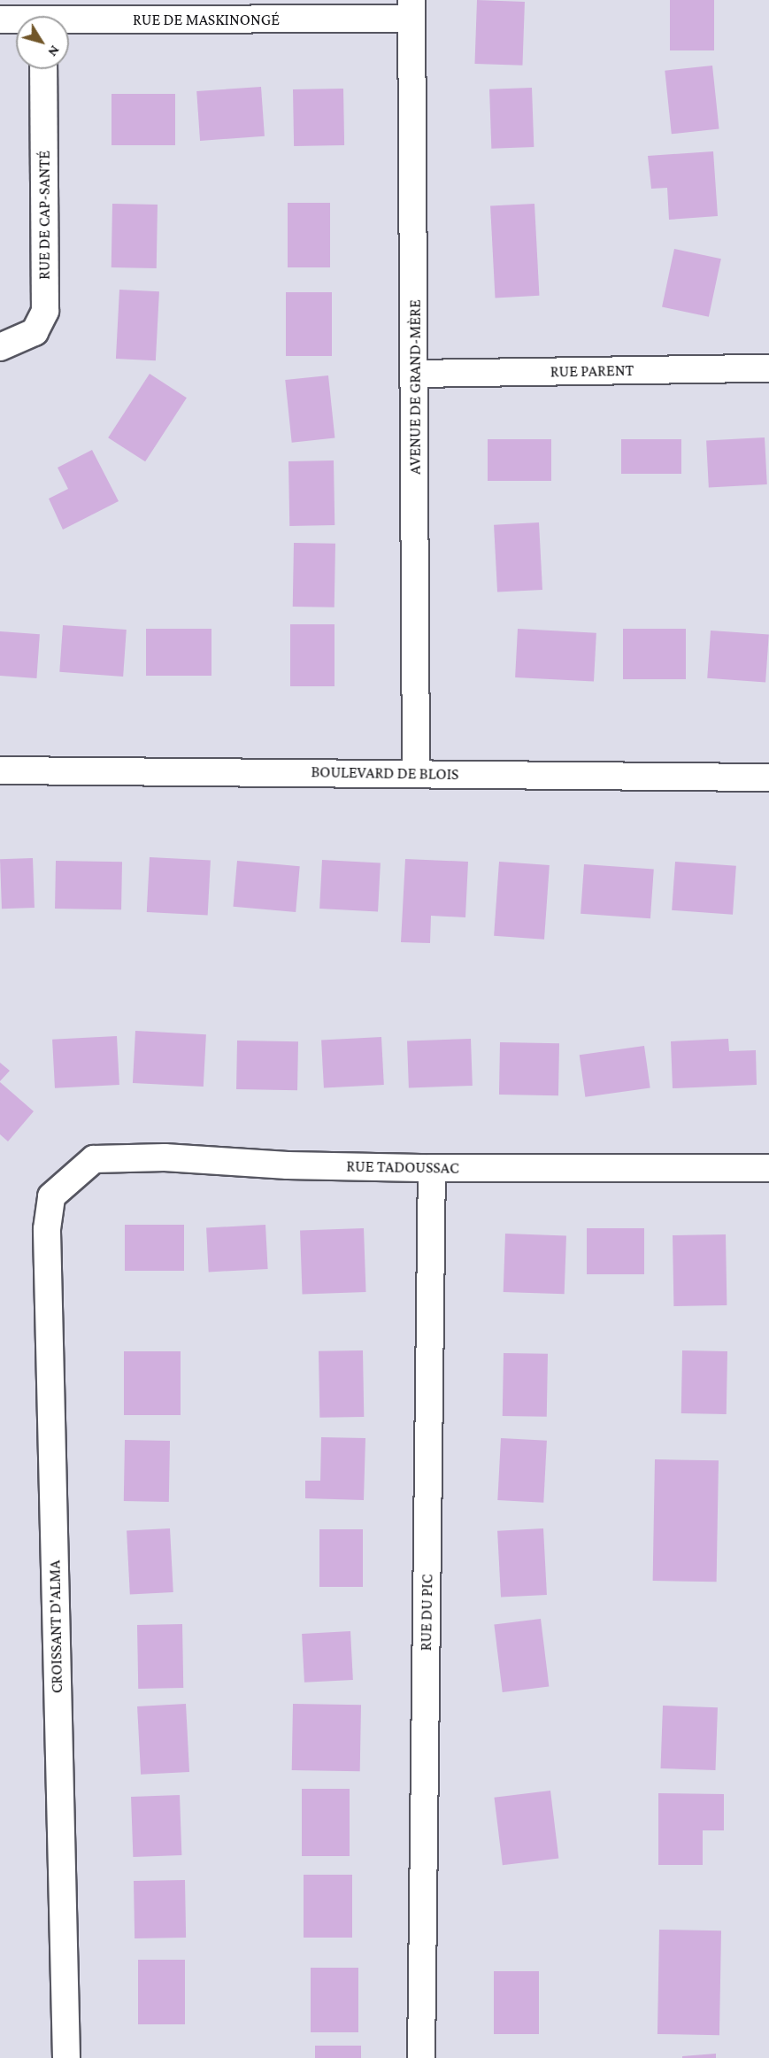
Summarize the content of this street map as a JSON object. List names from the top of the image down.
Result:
{
  "streets": {
    "street": [
      "RUE DE MASKINONGÉ",
      "RUE DE CAP-SANTÉ",
      "RUE PARENT",
      "AVENUE DE GRAND-MÈRE",
      "BOULEVARD DE BLOIS",
      "RUE TADOUSSAC",
      "RUE DU PIC",
      "CROISSANT D'ALMA"
    ]
  },
  "crossings": [
    ["RUE DE MASKINONGÉ", "AVENUE DE GRAND-MÈRE"],
    ["RUE PARENT", "AVENUE DE GRAND-MÈRE"],
    ["AVENUE DE GRAND-MÈRE", "BOULEVARD DE BLOIS"],
    ["RUE TADOUSSAC", "RUE DU PIC"],
    ["RUE TADOUSSAC", "CROISSANT D'ALMA"]
  ],
  "north": "bottom right"
}
